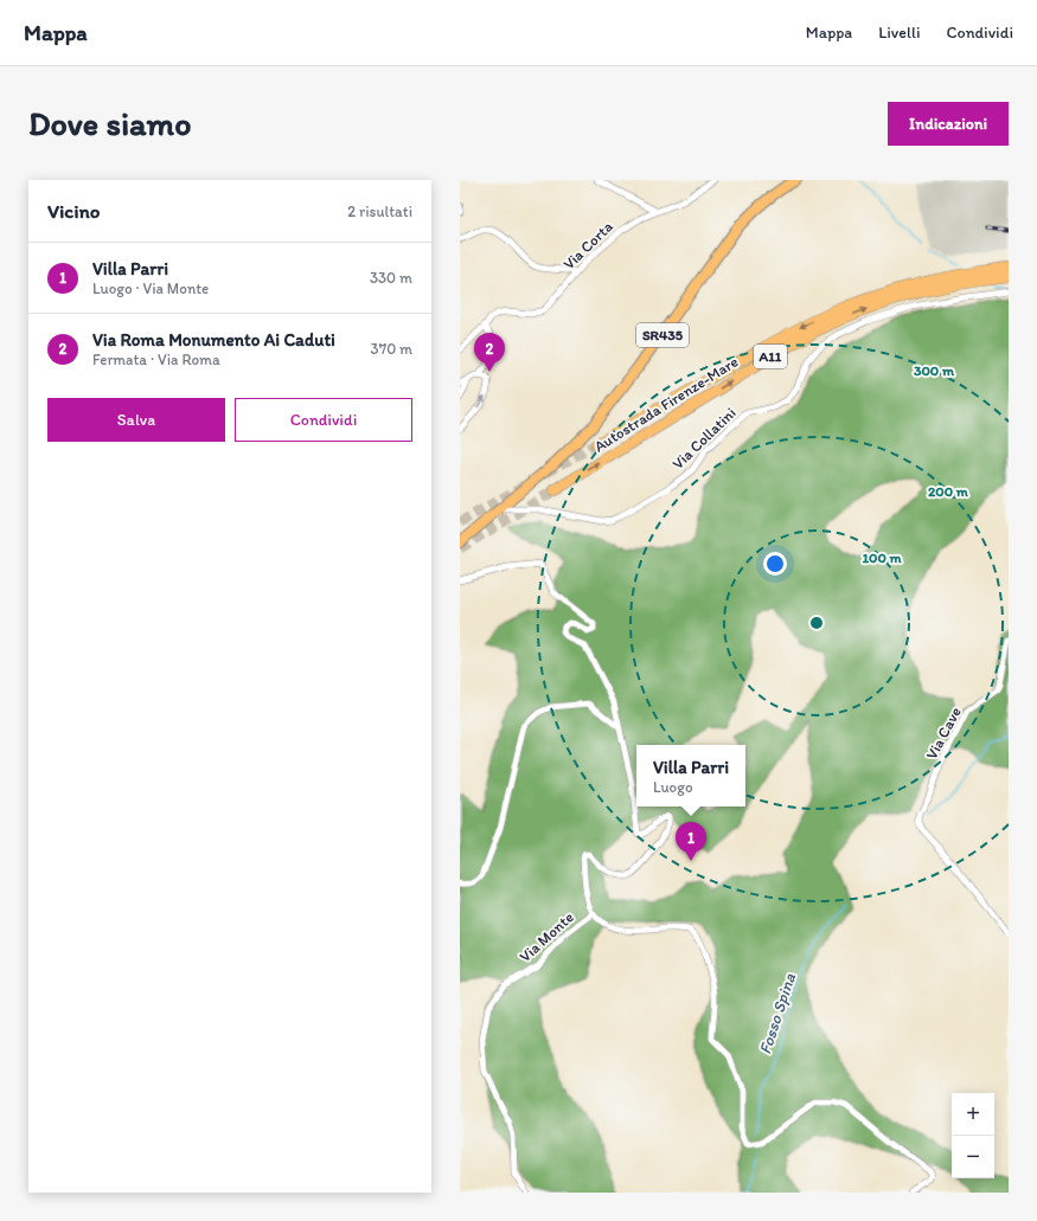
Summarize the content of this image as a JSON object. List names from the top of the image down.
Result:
{
  "streets": {
    "highway": ["A11", "Autostrada Firenze-Mare"],
    "main road": ["SR435"],
    "street": [
      "Via Corta",
      "Via Collatini",
      "Via Cave",
      "Via Monte"
    ]
  },
  "crossings": [
    ["SR435", "Via Collatini"]
  ],
  "water": ["Fosso Spina"],
  "page": {
    "header": "Mappa",
    "nav": ["Mappa", "Livelli", "Condividi"],
    "buttons": [
      "Indicazioni",
      ["Salva", "Condividi"]
    ],
    "title": "Dove siamo",
    "heading": ["Vicino", "2 risultati"],
    "list": [
      {
        "mark": "1",
        "name": "Villa Parri",
        "note": "Luogo · Via Monte",
        "value": "330 m"
      },
      {
        "mark": "2",
        "name": "Via Roma Monumento Ai Caduti",
        "note": "Fermata · Via Roma",
        "value": "370 m"
      }
    ],
    "pins": ["2", "1"],
    "popup": ["Villa Parri", "Luogo"],
    "map_buttons": ["+", "−"]
  },
  "rings": ["300 m", "200 m", "100 m"]
}
